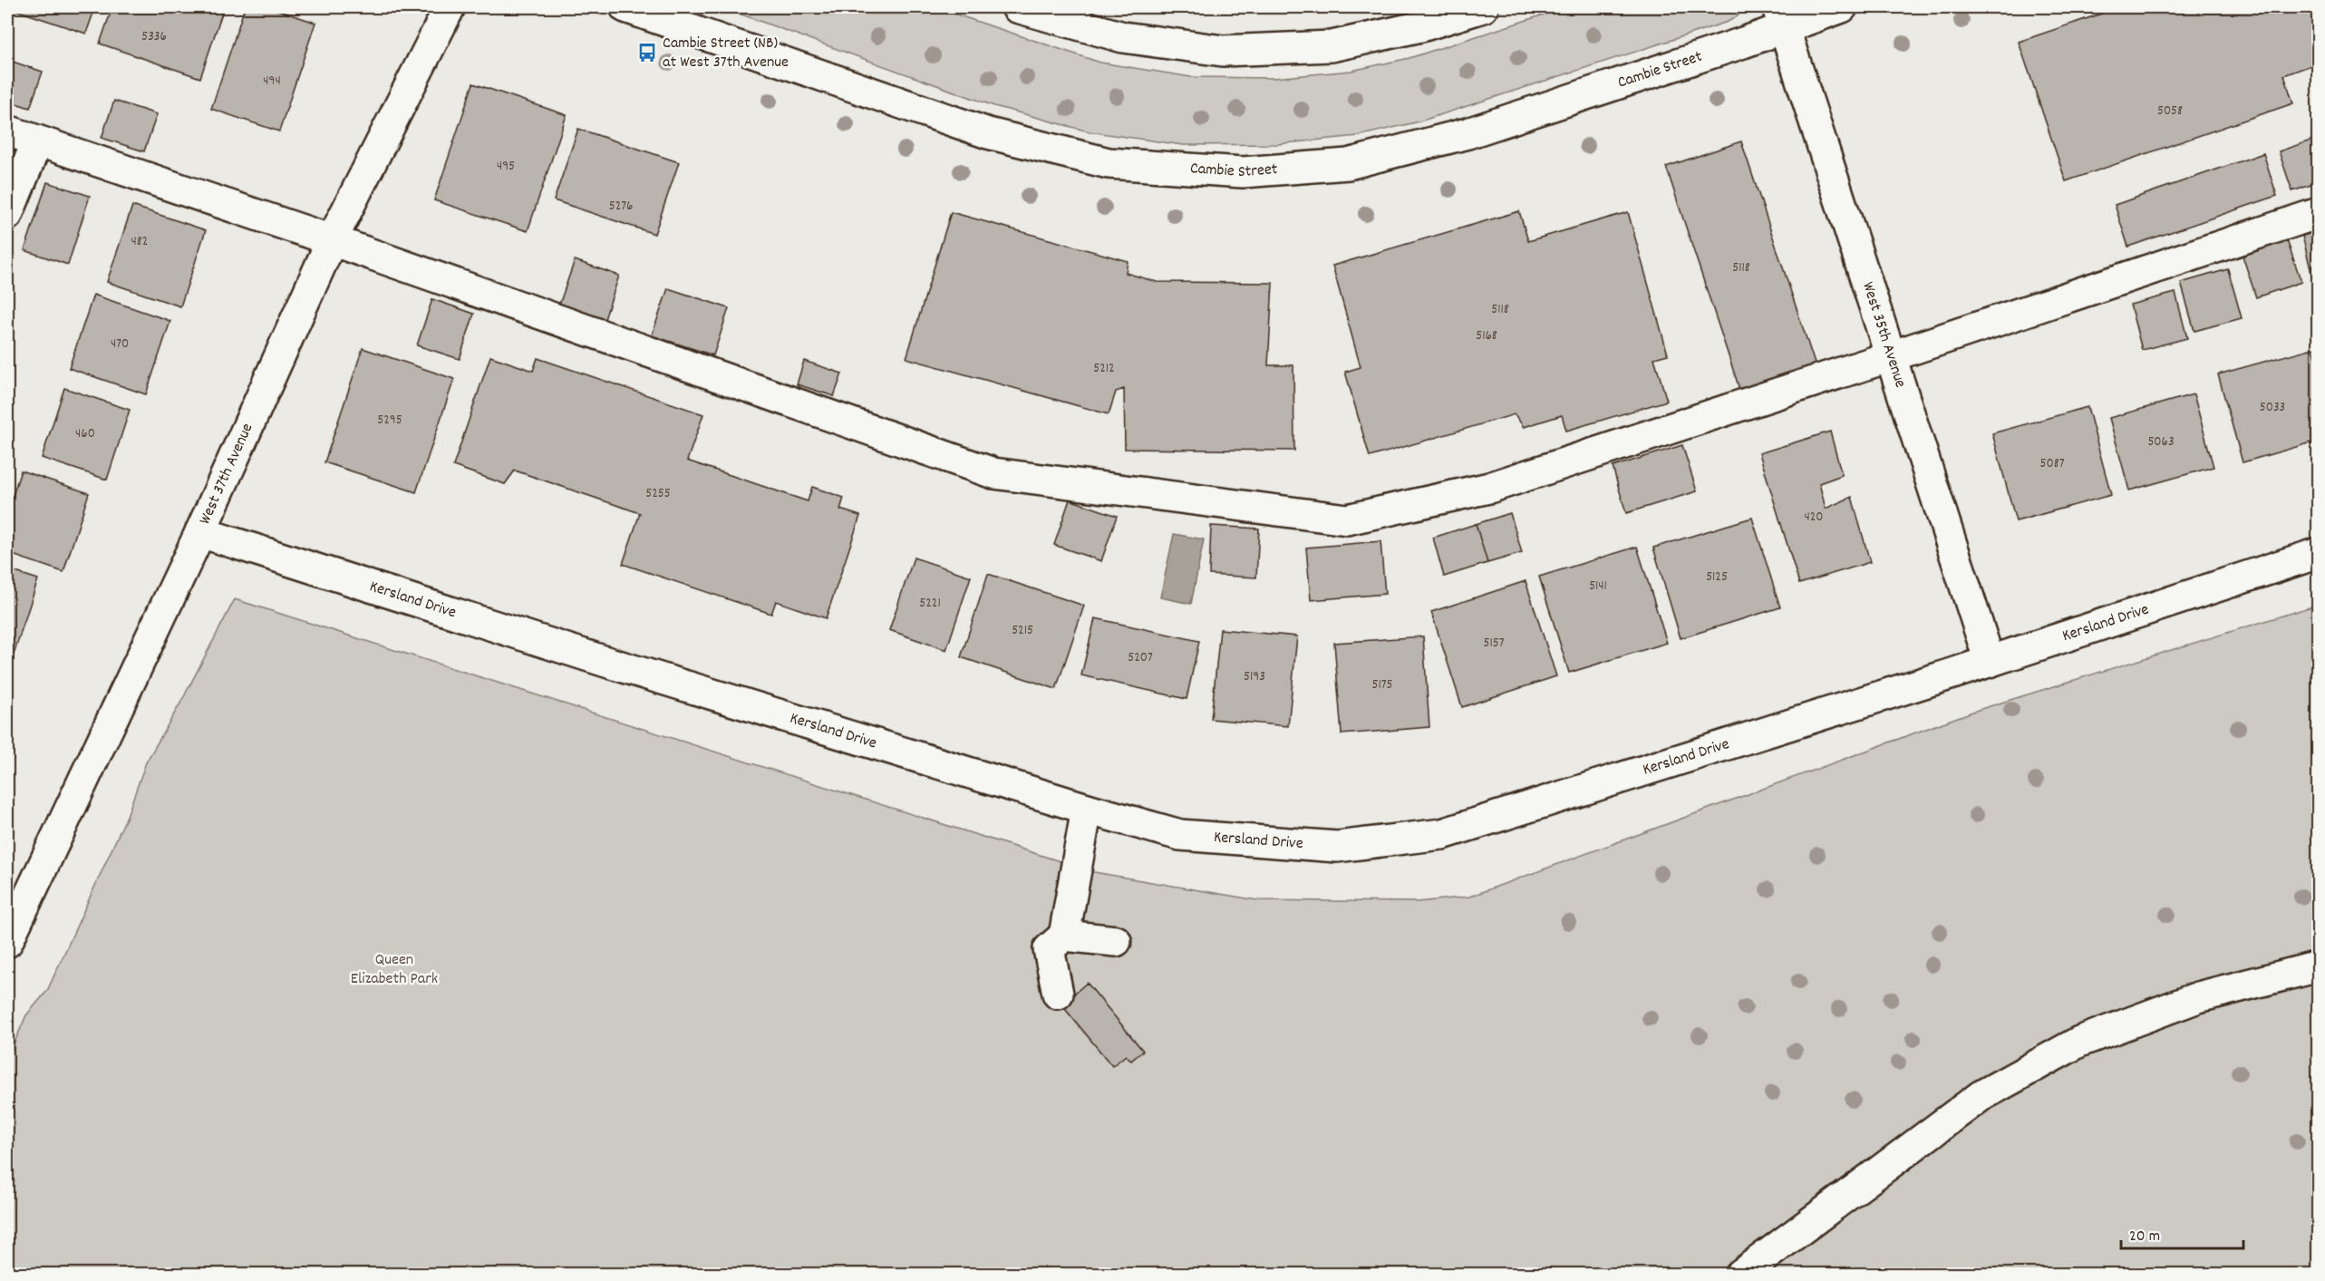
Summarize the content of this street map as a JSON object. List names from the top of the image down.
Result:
{
  "streets": {
    "street": [
      "Cambie Street",
      "West 35th Avenue",
      "West 37th Avenue",
      "Kersland Drive"
    ]
  },
  "crossings": [
    ["Cambie Street", "West 35th Avenue"],
    ["West 35th Avenue", "Kersland Drive"],
    ["West 37th Avenue", "Kersland Drive"]
  ],
  "parks": ["Queen Elizabeth Park"],
  "places": {
    "bus stop": ["Cambie Street (NB) at West 37th Avenue"]
  },
  "house_numbers": [
    "5336",
    "494",
    "5058",
    "495",
    "5276",
    "482",
    "5118",
    "5118",
    "5168",
    "470",
    "5212",
    "5033",
    "5295",
    "460",
    "5063",
    "5087",
    "5255",
    "420",
    "5125",
    "5141",
    "5221",
    "5215",
    "5157",
    "5207",
    "5193",
    "5175"
  ],
  "scale_bar": "20 m"
}
